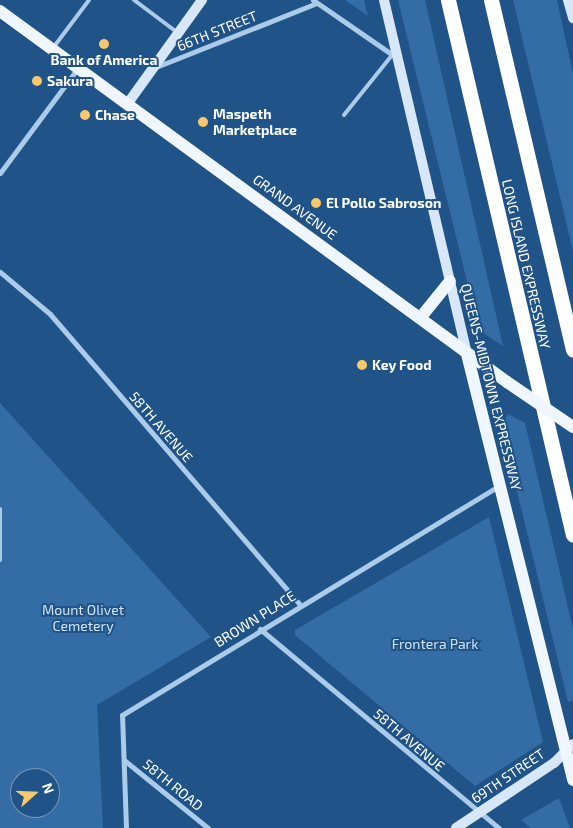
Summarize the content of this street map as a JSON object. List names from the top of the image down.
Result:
{
  "streets": {
    "highway": ["LONG ISLAND EXPRESSWAY"],
    "main road": ["GRAND AVENUE", "QUEENS-MIDTOWN EXPRESSWAY", "69TH STREET"],
    "street": [
      "66TH STREET",
      "58TH AVENUE",
      "BROWN PLACE",
      "58TH ROAD"
    ]
  },
  "crossings": [
    ["GRAND AVENUE", "QUEENS-MIDTOWN EXPRESSWAY"],
    ["QUEENS-MIDTOWN EXPRESSWAY", "BROWN PLACE"],
    ["QUEENS-MIDTOWN EXPRESSWAY", "69TH STREET"],
    ["58TH AVENUE", "BROWN PLACE"],
    ["58TH AVENUE", "69TH STREET"],
    ["BROWN PLACE", "58TH ROAD"]
  ],
  "parks": ["Mount Olivet Cemetery", "Frontera Park"],
  "places": [
    "Bank of America",
    "Sakura",
    "Chase",
    "Maspeth Marketplace",
    "El Pollo Sabroson",
    "Key Food"
  ],
  "north": "right"
}
